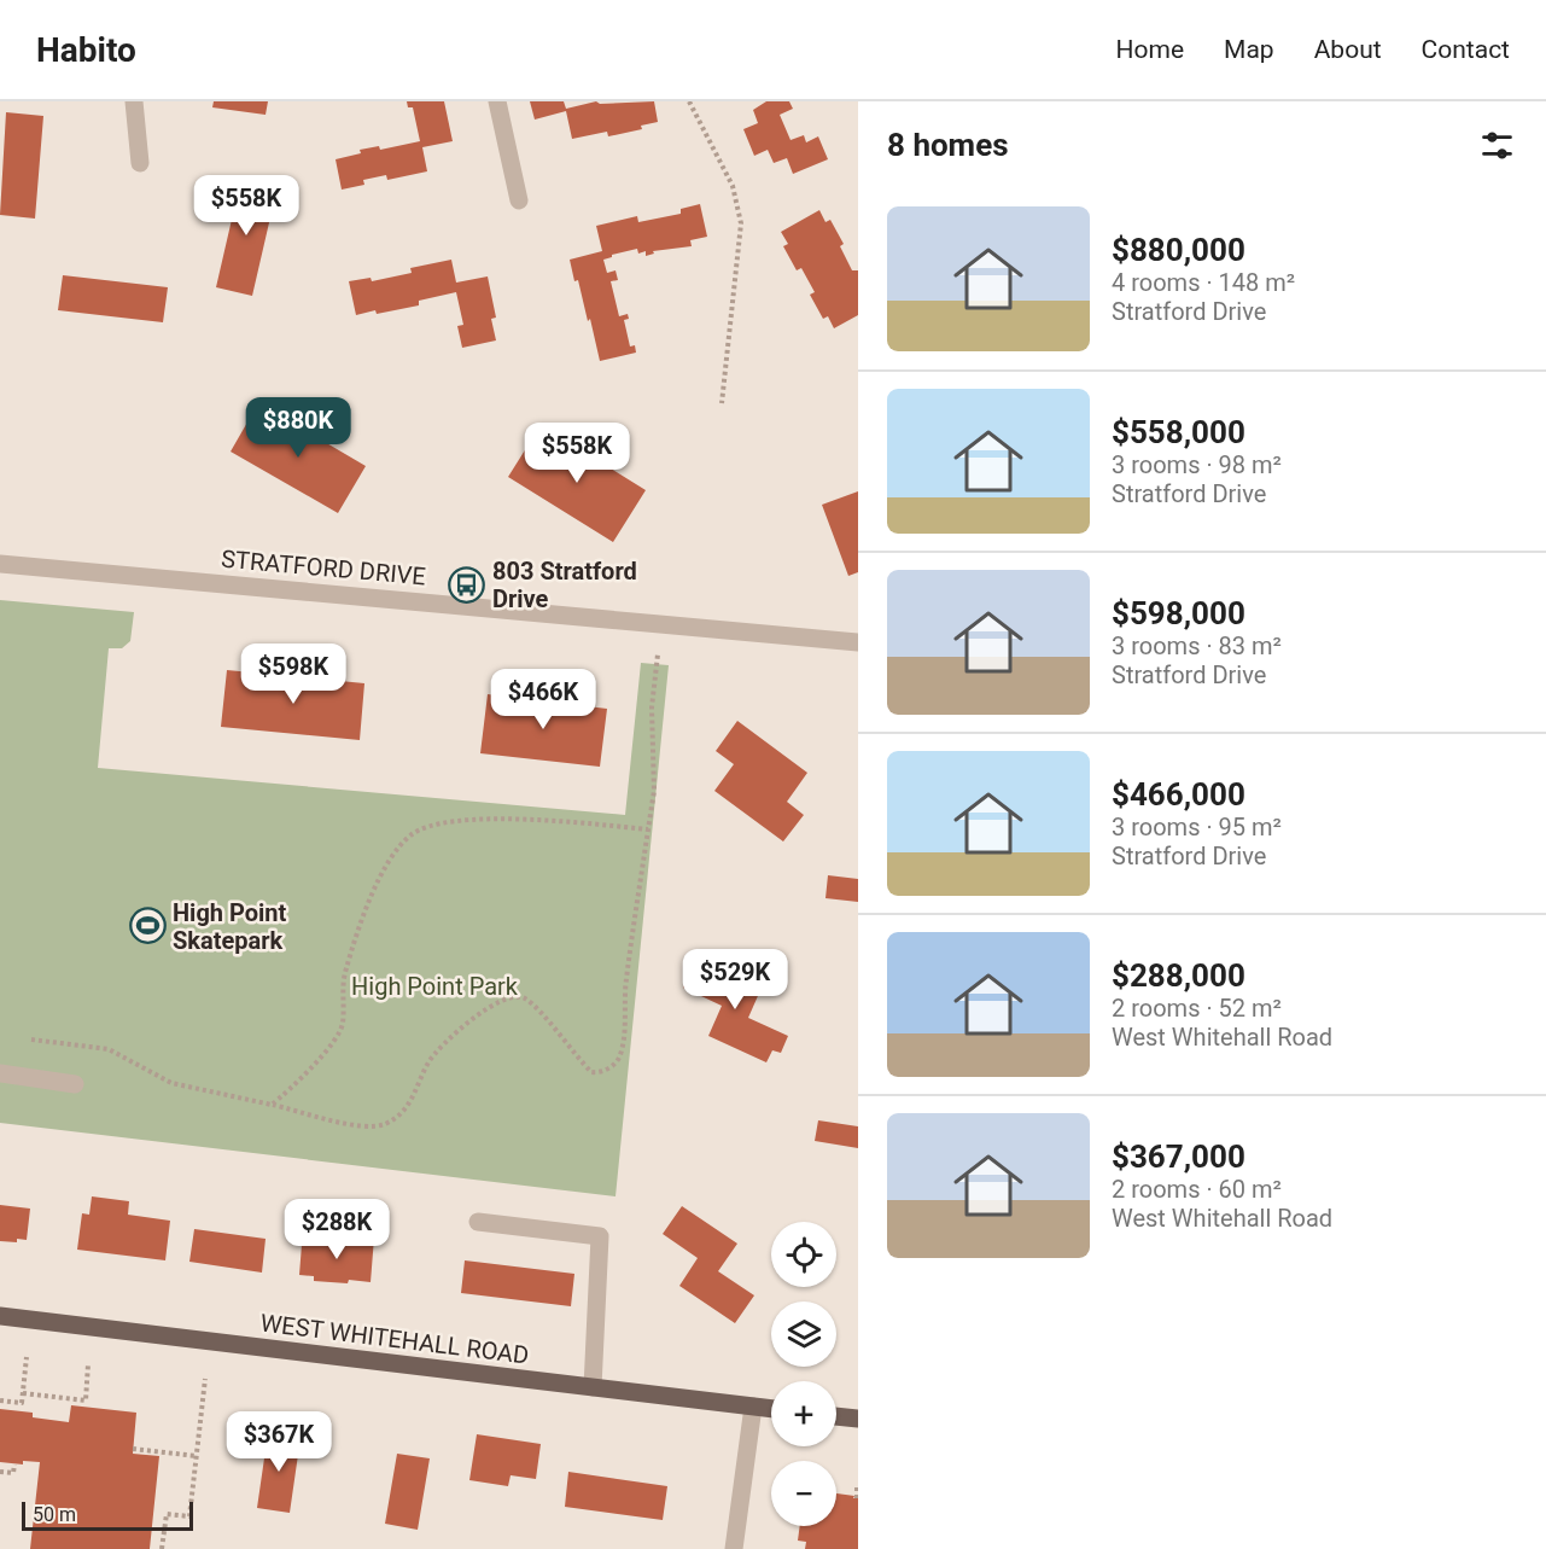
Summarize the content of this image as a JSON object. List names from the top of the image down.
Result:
{
  "streets": {
    "main road": ["WEST WHITEHALL ROAD"],
    "street": ["STRATFORD DRIVE"]
  },
  "parks": ["High Point Park"],
  "places": {
    "bus stop": ["803 Stratford Drive"],
    "sports": ["High Point Skatepark"]
  },
  "scale_bar": "50 m",
  "page": {
    "header": "Habito",
    "nav": [
      "Home",
      "Map",
      "About",
      "Contact"
    ],
    "heading": "8 homes",
    "price": [
      "$558K",
      "$880K",
      "$558K",
      "$598K",
      "$466K",
      "$529K",
      "$288K",
      "$367K"
    ],
    "list": [
      {
        "name": "$880,000",
        "note": "4 rooms · 148 m² · Stratford Drive"
      },
      {
        "name": "$558,000",
        "note": "3 rooms · 98 m² · Stratford Drive"
      },
      {
        "name": "$598,000",
        "note": "3 rooms · 83 m² · Stratford Drive"
      },
      {
        "name": "$466,000",
        "note": "3 rooms · 95 m² · Stratford Drive"
      },
      {
        "name": "$288,000",
        "note": "2 rooms · 52 m² · West Whitehall Road"
      },
      {
        "name": "$367,000",
        "note": "2 rooms · 60 m² · West Whitehall Road"
      }
    ],
    "map_buttons": ["+", "−"],
    "scale": "50 m"
  }
}
